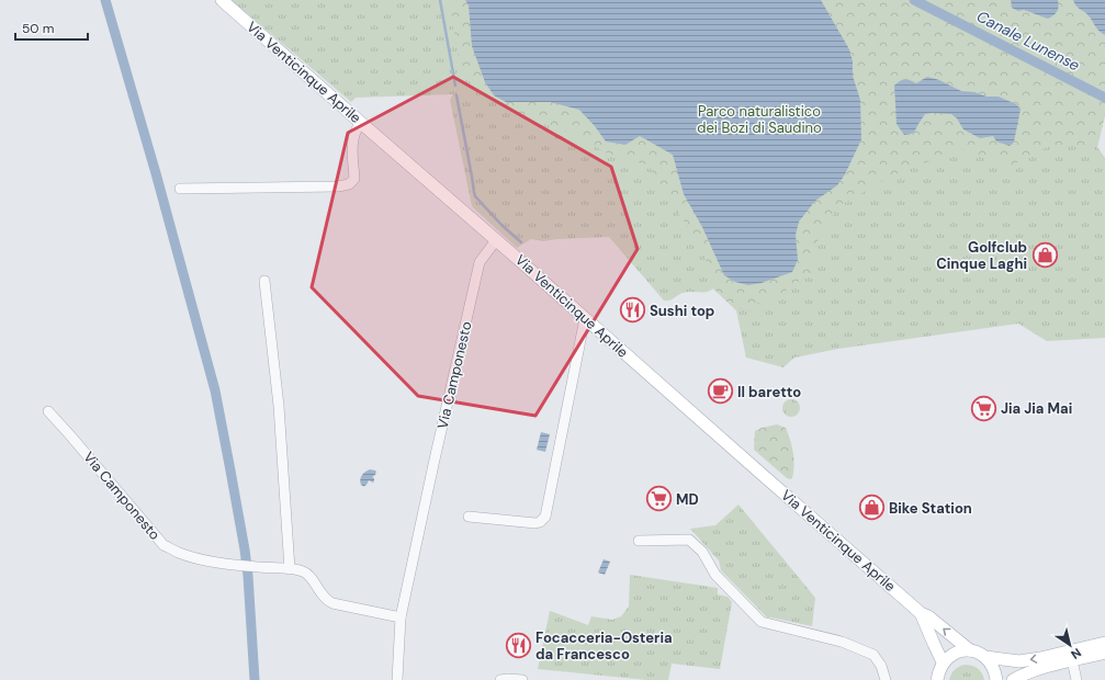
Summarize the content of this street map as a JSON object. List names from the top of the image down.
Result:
{
  "streets": {
    "main road": ["Via Venticinque Aprile"],
    "street": ["Via Camponesto"]
  },
  "crossings": [
    ["Via Venticinque Aprile", "Via Camponesto"]
  ],
  "water": ["Canale Lunense"],
  "parks": ["Parco naturalistico dei Bozi di Saudino"],
  "places": {
    "shop": ["Golfclub Cinque Laghi", "Bike Station"],
    "restaurant": ["Sushi top", "Focacceria-Osteria da Francesco"],
    "cafe": ["Il baretto"],
    "supermarket": ["Jia Jia Mai", "MD"]
  },
  "scale_bar": "50 m",
  "north": "bottom right"
}
